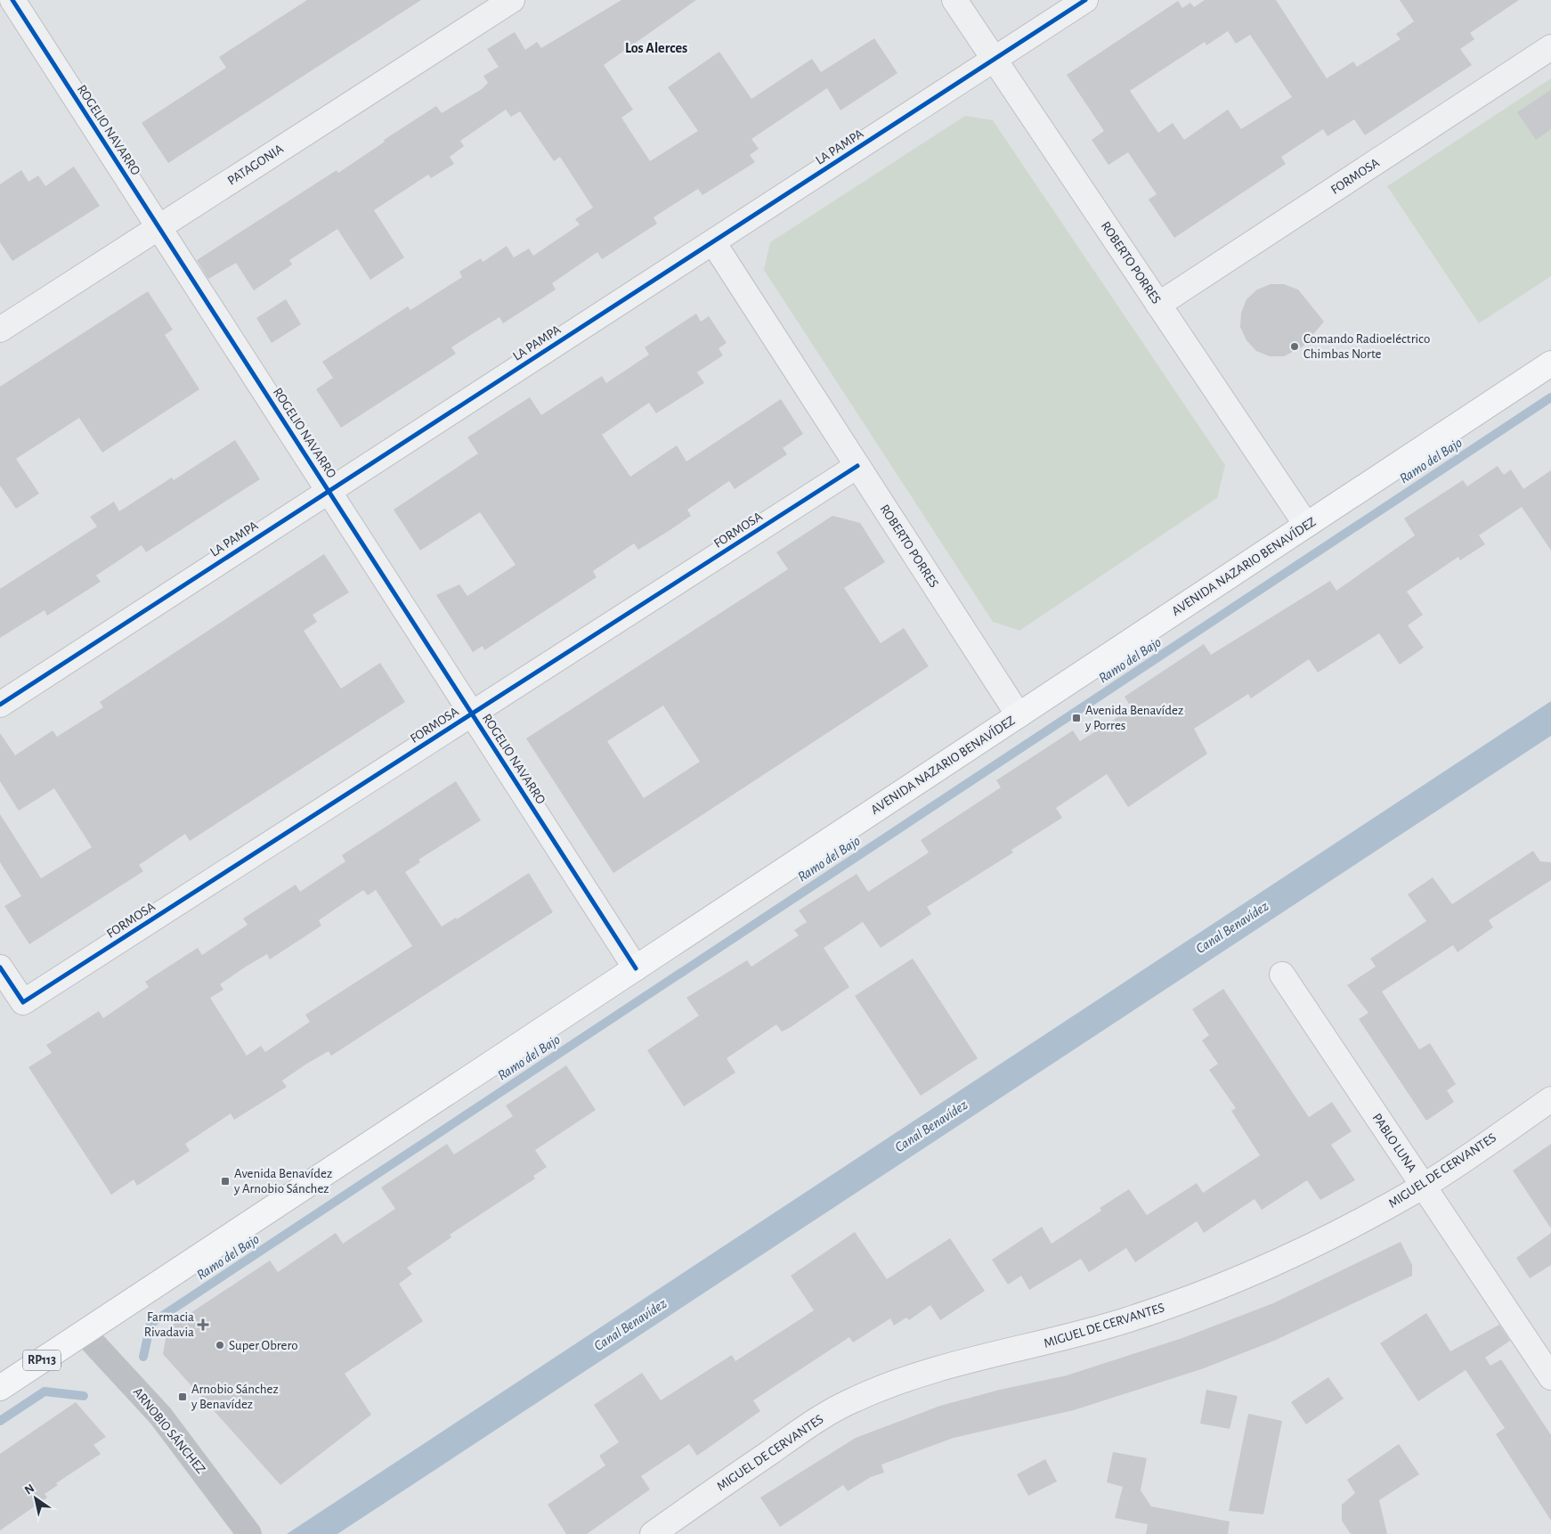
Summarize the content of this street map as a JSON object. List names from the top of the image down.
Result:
{
  "streets": {
    "main road": ["AVENIDA NAZARIO BENAVÍDEZ", "RP113"],
    "street": [
      "ROGELIO NAVARRO",
      "LA PAMPA",
      "PATAGONIA",
      "FORMOSA",
      "ROBERTO PORRES",
      "PABLO LUNA",
      "MIGUEL DE CERVANTES",
      "ARNOBIO SÁNCHEZ"
    ]
  },
  "crossings": [
    ["ROGELIO NAVARRO", "LA PAMPA"],
    ["ROGELIO NAVARRO", "PATAGONIA"],
    ["ROGELIO NAVARRO", "FORMOSA"],
    ["ROGELIO NAVARRO", "AVENIDA NAZARIO BENAVÍDEZ"],
    ["LA PAMPA", "ROBERTO PORRES"],
    ["FORMOSA", "ROBERTO PORRES"],
    ["ROBERTO PORRES", "AVENIDA NAZARIO BENAVÍDEZ"],
    ["AVENIDA NAZARIO BENAVÍDEZ", "ARNOBIO SÁNCHEZ"],
    ["PABLO LUNA", "MIGUEL DE CERVANTES"]
  ],
  "districts": ["Los Alerces"],
  "water": ["Ramo del Bajo", "Canal Benavídez"],
  "places": {
    "other": ["Comando Radioeléctrico Chimbas Norte", "Super Obrero"],
    "transit": ["Avenida Benavídez y Porres", "Avenida Benavídez y Arnobio Sánchez", "Arnobio Sánchez y Benavídez"],
    "health": ["Farmacia Rivadavia"]
  },
  "north": "top left"
}
